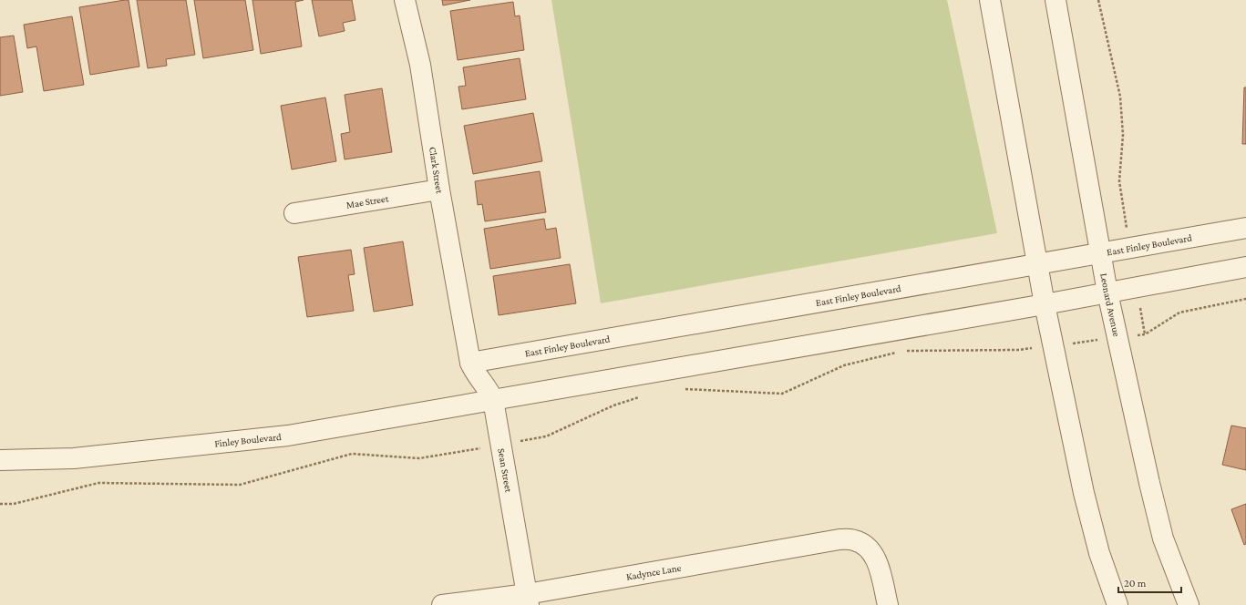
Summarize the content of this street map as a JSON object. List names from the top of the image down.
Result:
{
  "streets": {
    "street": [
      "Clark Street",
      "Mae Street",
      "East Finley Boulevard",
      "Leonard Avenue",
      "Finley Boulevard",
      "Sean Street",
      "Kadynce Lane"
    ]
  },
  "crossings": [
    ["Clark Street", "Mae Street"],
    ["Clark Street", "Sean Street"],
    ["East Finley Boulevard", "Leonard Avenue"],
    ["East Finley Boulevard", "Sean Street"],
    ["Finley Boulevard", "Sean Street"],
    ["Sean Street", "Kadynce Lane"]
  ],
  "scale_bar": "20 m"
}
